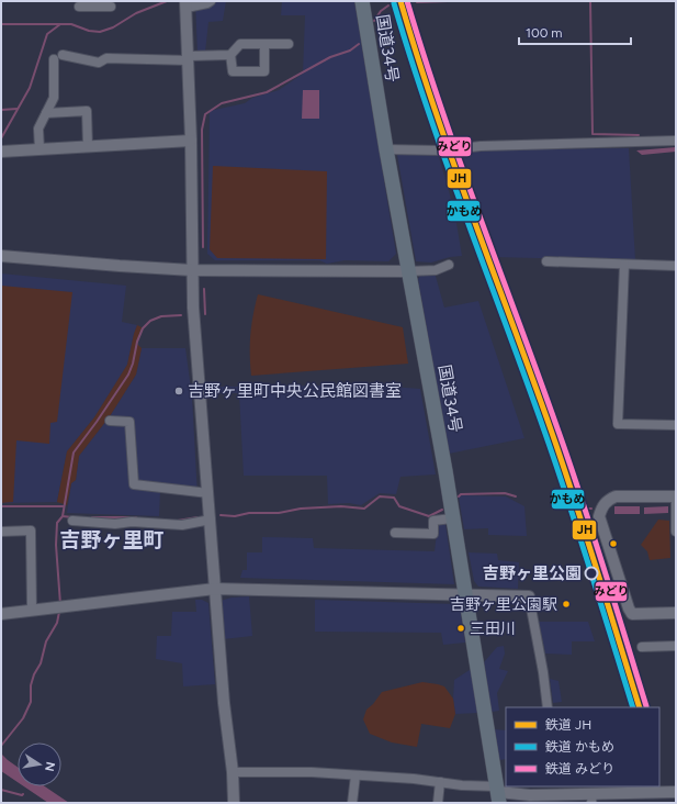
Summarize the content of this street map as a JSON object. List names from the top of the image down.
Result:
{
  "streets": {
    "highway": ["国道34号"]
  },
  "districts": ["吉野ヶ里町"],
  "places": [
    "吉野ヶ里町中央公民館図書室",
    "吉野ヶ里公園",
    "吉野ヶ里公園駅",
    "三田川"
  ],
  "lines": ["rail line JH", "rail line みどり", "rail line かもめ"],
  "legend": ["鉄道 JH", "鉄道 かもめ", "鉄道 みどり"],
  "scale_bar": "100 m",
  "north": "right"
}
